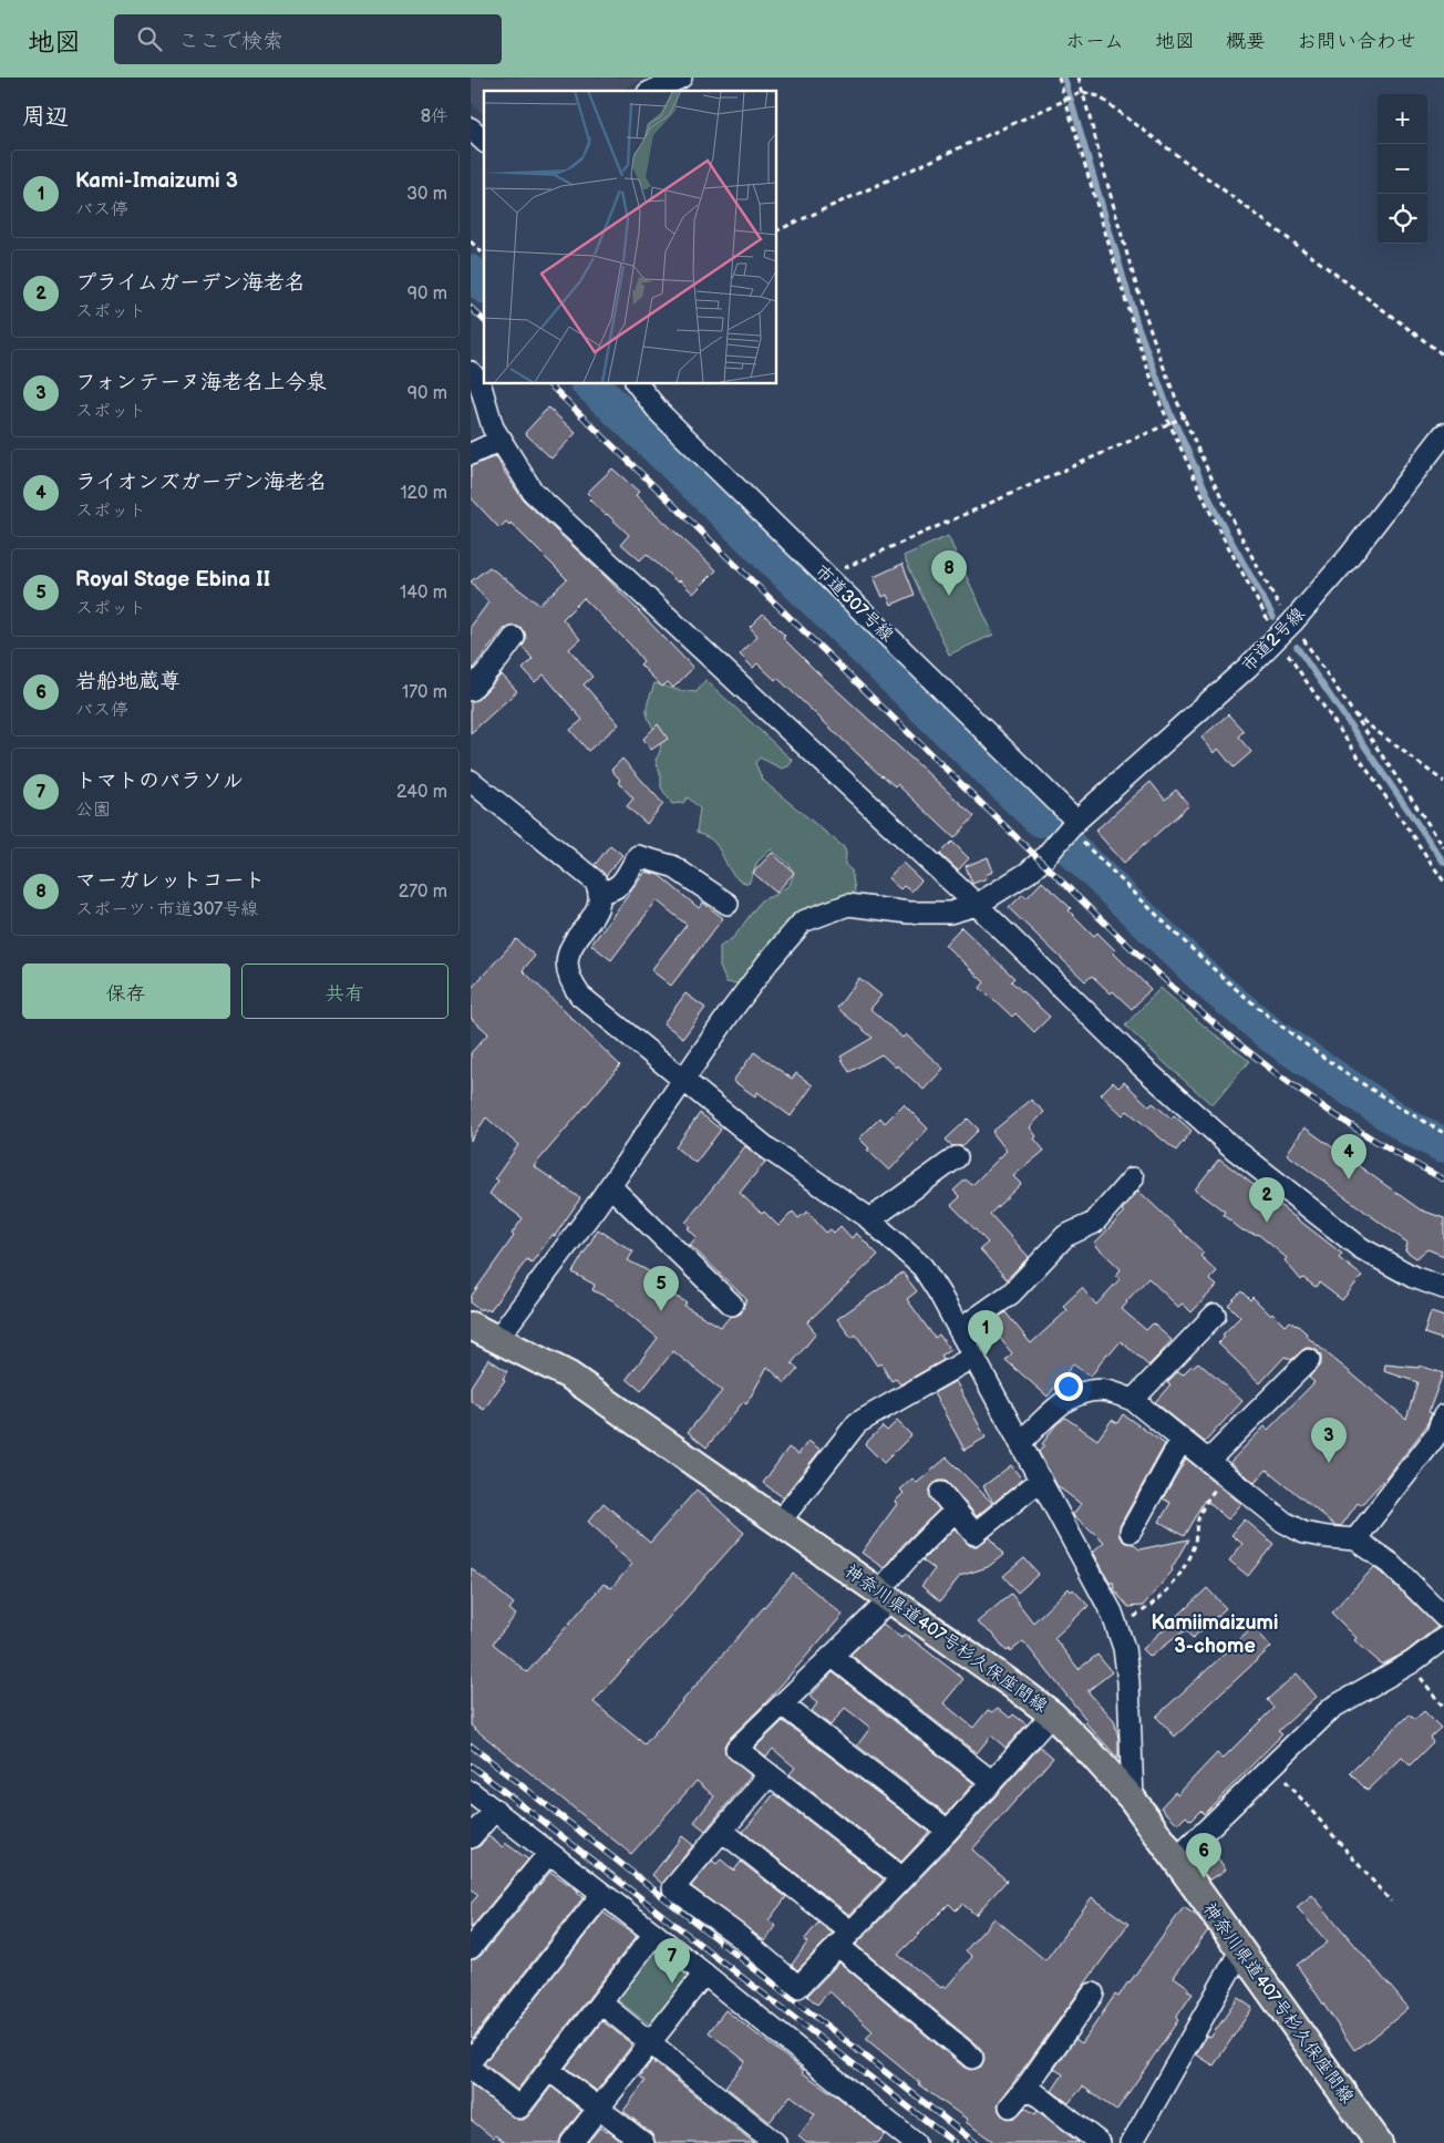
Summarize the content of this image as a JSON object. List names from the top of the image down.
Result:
{
  "streets": {
    "main road": ["神奈川県道407号杉久保座間線"],
    "street": ["市道307号線", "市道2号線"]
  },
  "crossings": [
    ["市道307号線", "市道2号線"],
    ["市道2号線", "神奈川県道407号杉久保座間線"]
  ],
  "districts": ["Kamiimaizumi 3-chome"],
  "page": {
    "header": "地図",
    "search": "ここで検索",
    "nav": [
      "ホーム",
      "地図",
      "概要",
      "お問い合わせ"
    ],
    "heading": ["周辺", "8件"],
    "map_buttons": ["+", "−"],
    "list": [
      {
        "mark": "1",
        "name": "Kami-Imaizumi 3",
        "note": "バス停",
        "value": "30 m"
      },
      {
        "mark": "2",
        "name": "プライムガーデン海老名",
        "note": "スポット",
        "value": "90 m"
      },
      {
        "mark": "3",
        "name": "フォンテーヌ海老名上今泉",
        "note": "スポット",
        "value": "90 m"
      },
      {
        "mark": "4",
        "name": "ライオンズガーデン海老名",
        "note": "スポット",
        "value": "120 m"
      },
      {
        "mark": "5",
        "name": "Royal Stage Ebina II",
        "note": "スポット",
        "value": "140 m"
      },
      {
        "mark": "6",
        "name": "岩船地蔵尊",
        "note": "バス停",
        "value": "170 m"
      },
      {
        "mark": "7",
        "name": "トマトのパラソル",
        "note": "公園",
        "value": "240 m"
      },
      {
        "mark": "8",
        "name": "マーガレットコート",
        "note": "スポーツ · 市道307号線",
        "value": "270 m"
      }
    ],
    "pins": [
      "8",
      "4",
      "2",
      "5",
      "1",
      "3",
      "6",
      "7"
    ],
    "buttons": ["保存", "共有"]
  }
}
